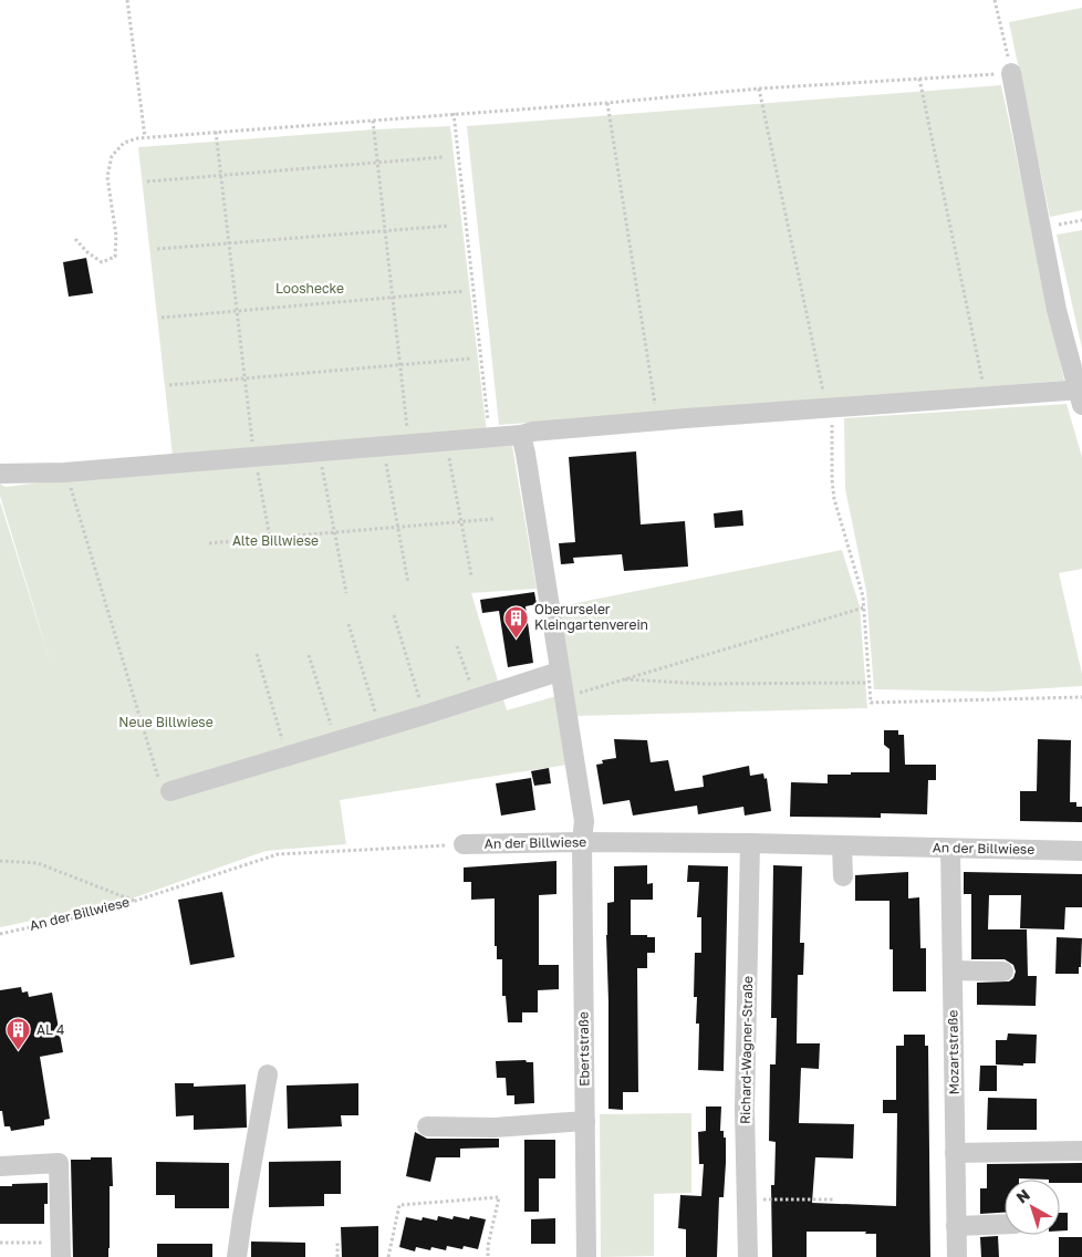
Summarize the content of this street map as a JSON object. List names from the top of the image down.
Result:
{
  "streets": {
    "street": [
      "An der Billwiese",
      "Ebertstraße",
      "Richard-Wagner-Straße",
      "Mozartstraße"
    ]
  },
  "crossings": [
    ["An der Billwiese", "Ebertstraße"],
    ["An der Billwiese", "Richard-Wagner-Straße"],
    ["An der Billwiese", "Mozartstraße"]
  ],
  "parks": ["Looshecke", "Alte Billwiese", "Neue Billwiese"],
  "places": {
    "building": ["Oberurseler Kleingartenverein", "AL 4"]
  },
  "north": "top left"
}
